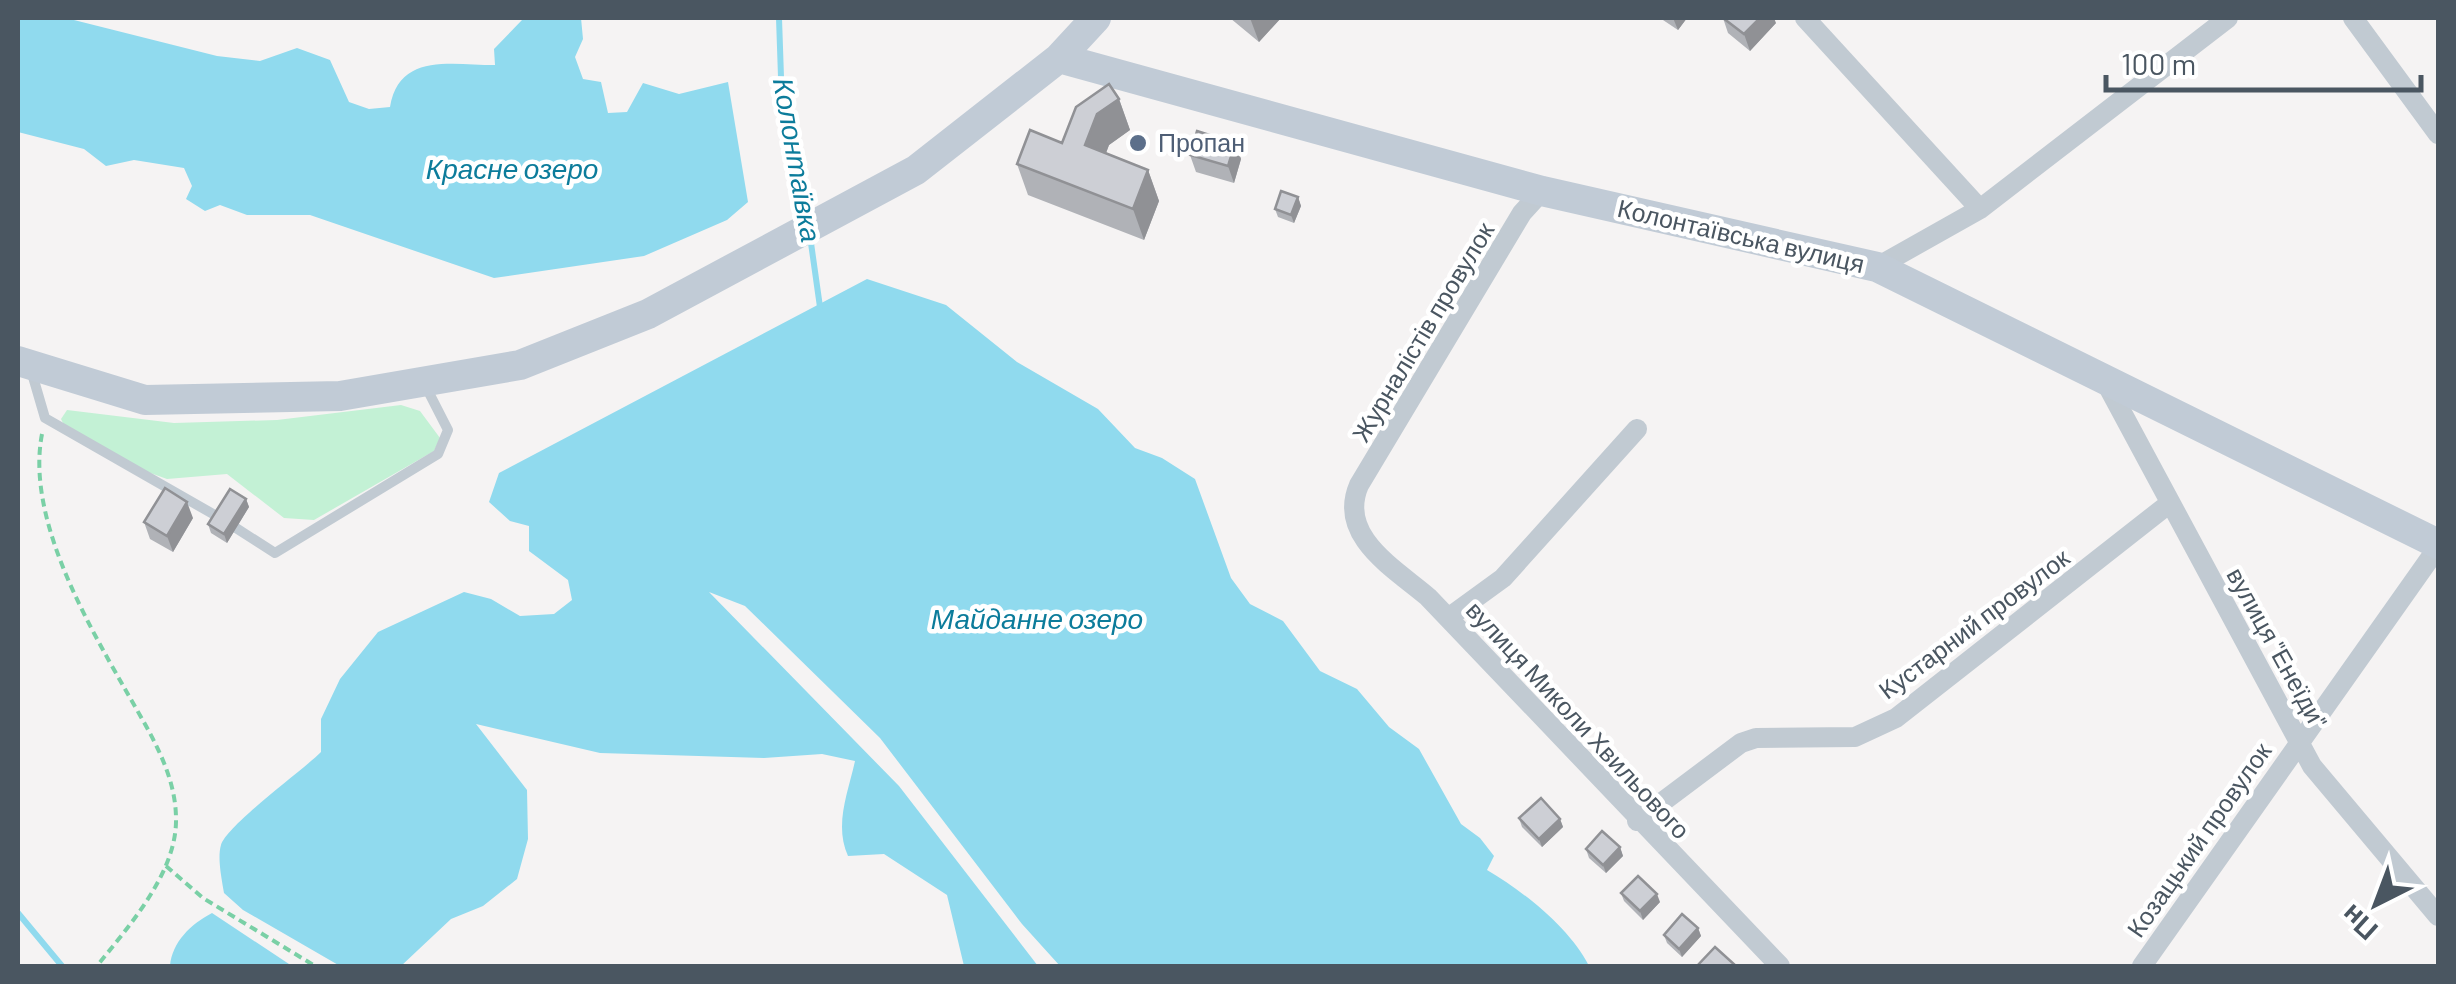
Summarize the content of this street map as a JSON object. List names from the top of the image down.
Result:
{
  "streets": {
    "street": [
      "Колонтаївська вулиця",
      "Журналістів провулок",
      "Кустарний провулок",
      "вулиця \"Енеїди\"",
      "вулиця Миколи Хвильового",
      "Козацький провулок"
    ]
  },
  "crossings": [
    ["Колонтаївська вулиця", "Журналістів провулок"],
    ["Колонтаївська вулиця", "вулиця \"Енеїди\""],
    ["Колонтаївська вулиця", "Козацький провулок"],
    ["Журналістів провулок", "вулиця Миколи Хвильового"],
    ["Кустарний провулок", "вулиця \"Енеїди\""],
    ["Кустарний провулок", "вулиця Миколи Хвильового"],
    ["вулиця \"Енеїди\"", "Козацький провулок"]
  ],
  "water": ["Колонтаївка", "Красне озеро", "Майданне озеро"],
  "places": ["Пропан"],
  "scale_bar": "100 m",
  "north": "bottom left"
}
